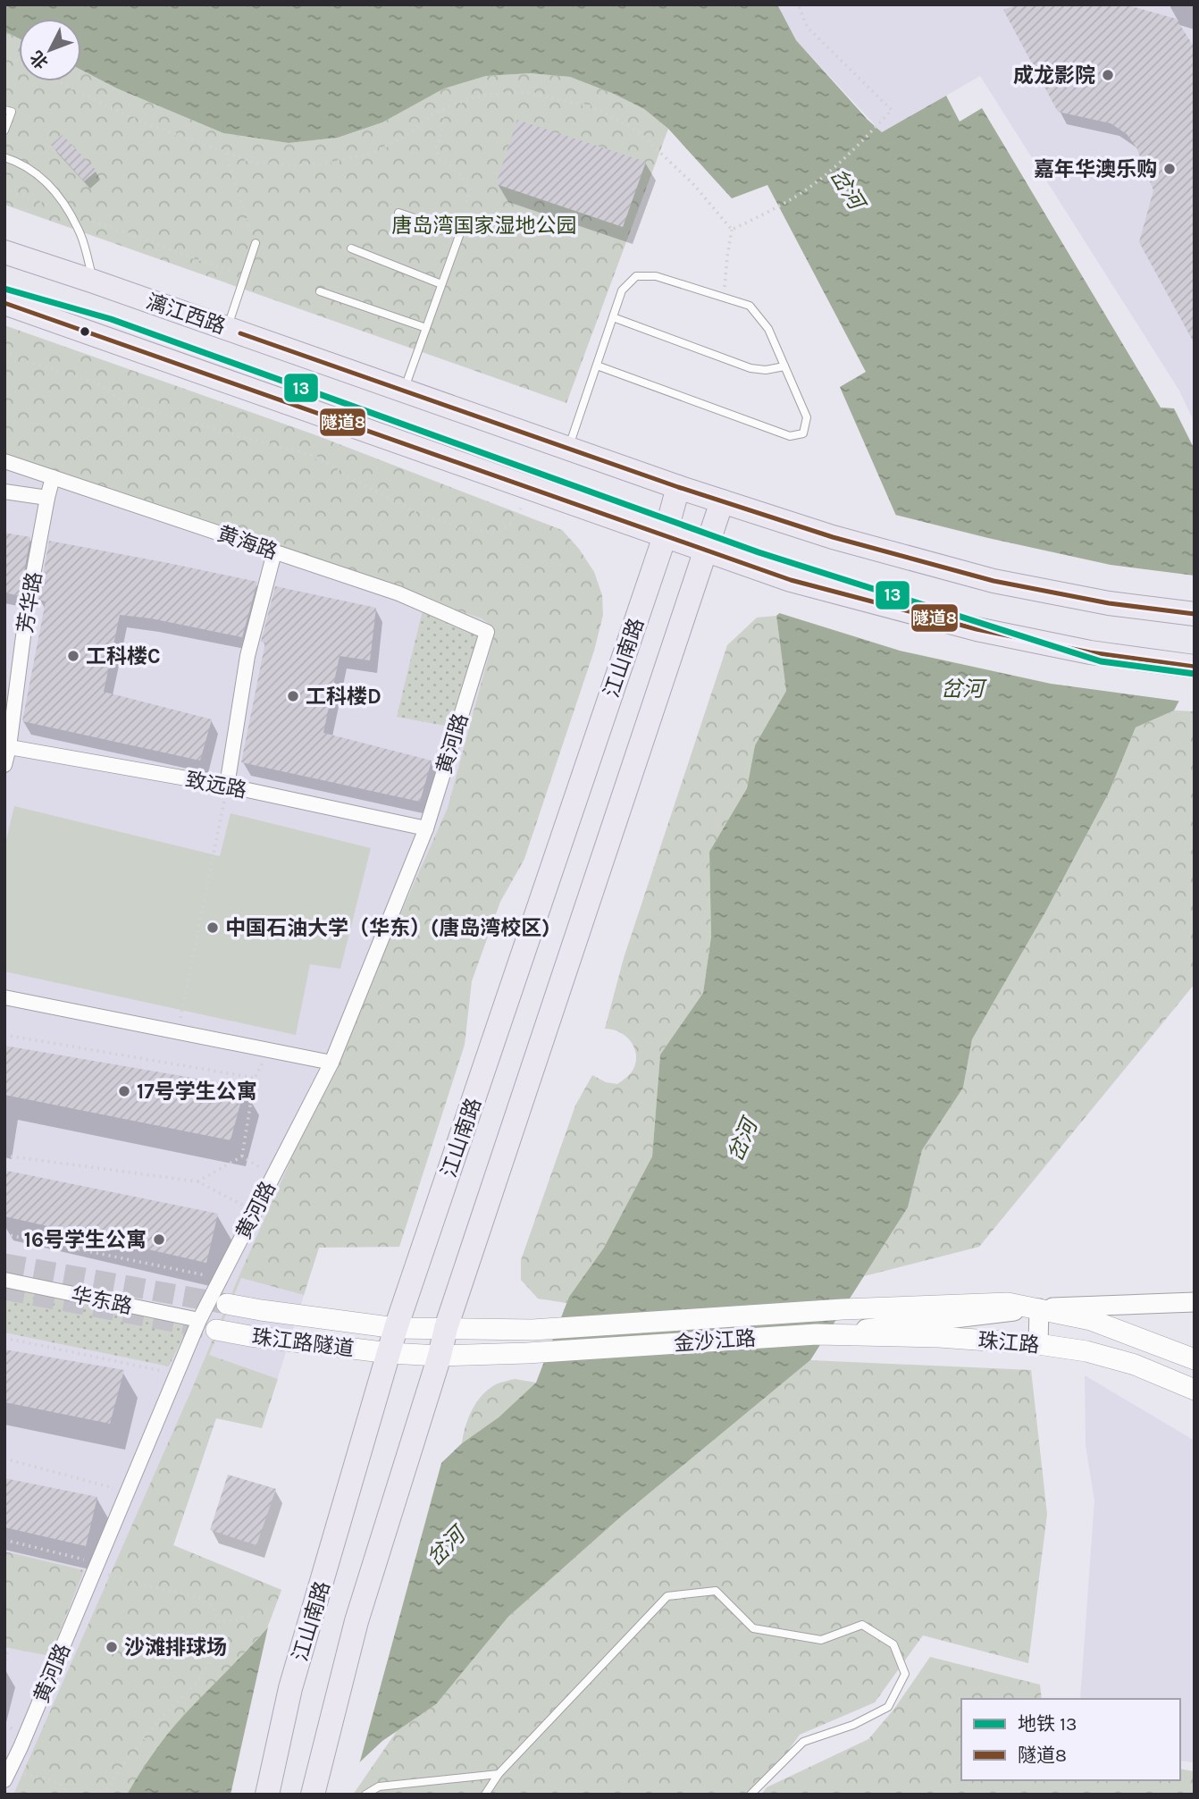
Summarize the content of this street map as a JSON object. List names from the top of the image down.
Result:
{
  "streets": {
    "main road": [
      "漓江西路",
      "江山南路",
      "金沙江路",
      "珠江路隧道",
      "珠江路"
    ],
    "street": [
      "黄海路",
      "芳华路",
      "黄河路",
      "致远路",
      "华东路"
    ]
  },
  "crossings": [
    ["漓江西路", "江山南路"],
    ["黄海路", "芳华路"],
    ["黄海路", "黄河路"],
    ["芳华路", "致远路"],
    ["江山南路", "金沙江路"],
    ["江山南路", "珠江路隧道"],
    ["黄河路", "致远路"],
    ["黄河路", "华东路"],
    ["黄河路", "珠江路隧道"],
    ["华东路", "珠江路隧道"],
    ["金沙江路", "珠江路隧道"],
    ["金沙江路", "珠江路"]
  ],
  "water": ["岔河"],
  "parks": ["唐岛湾国家湿地公园"],
  "places": [
    "成龙影院",
    "嘉年华澳乐购",
    "工科楼C",
    "工科楼D",
    "中国石油大学（华东）(唐岛湾校区)",
    "17号学生公寓",
    "16号学生公寓",
    "沙滩排球场"
  ],
  "lines": ["metro line 13", "transit line 隧道8"],
  "legend": ["地铁 13", "隧道8"],
  "north": "bottom left"
}
